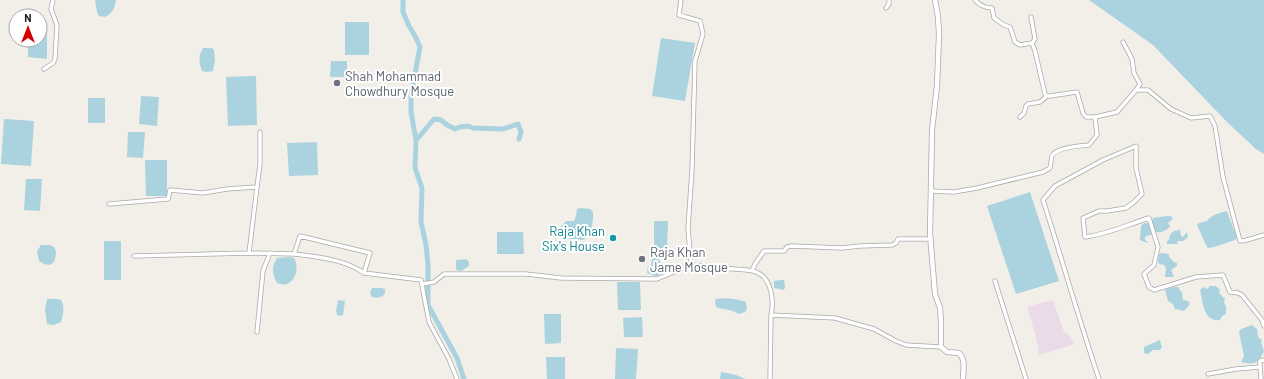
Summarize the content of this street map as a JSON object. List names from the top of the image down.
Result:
{
  "places": ["Shah Mohammad Chowdhury Mosque", "Raja Khan Six's House", "Raja Khan Jame Mosque"],
  "north": "top"
}
